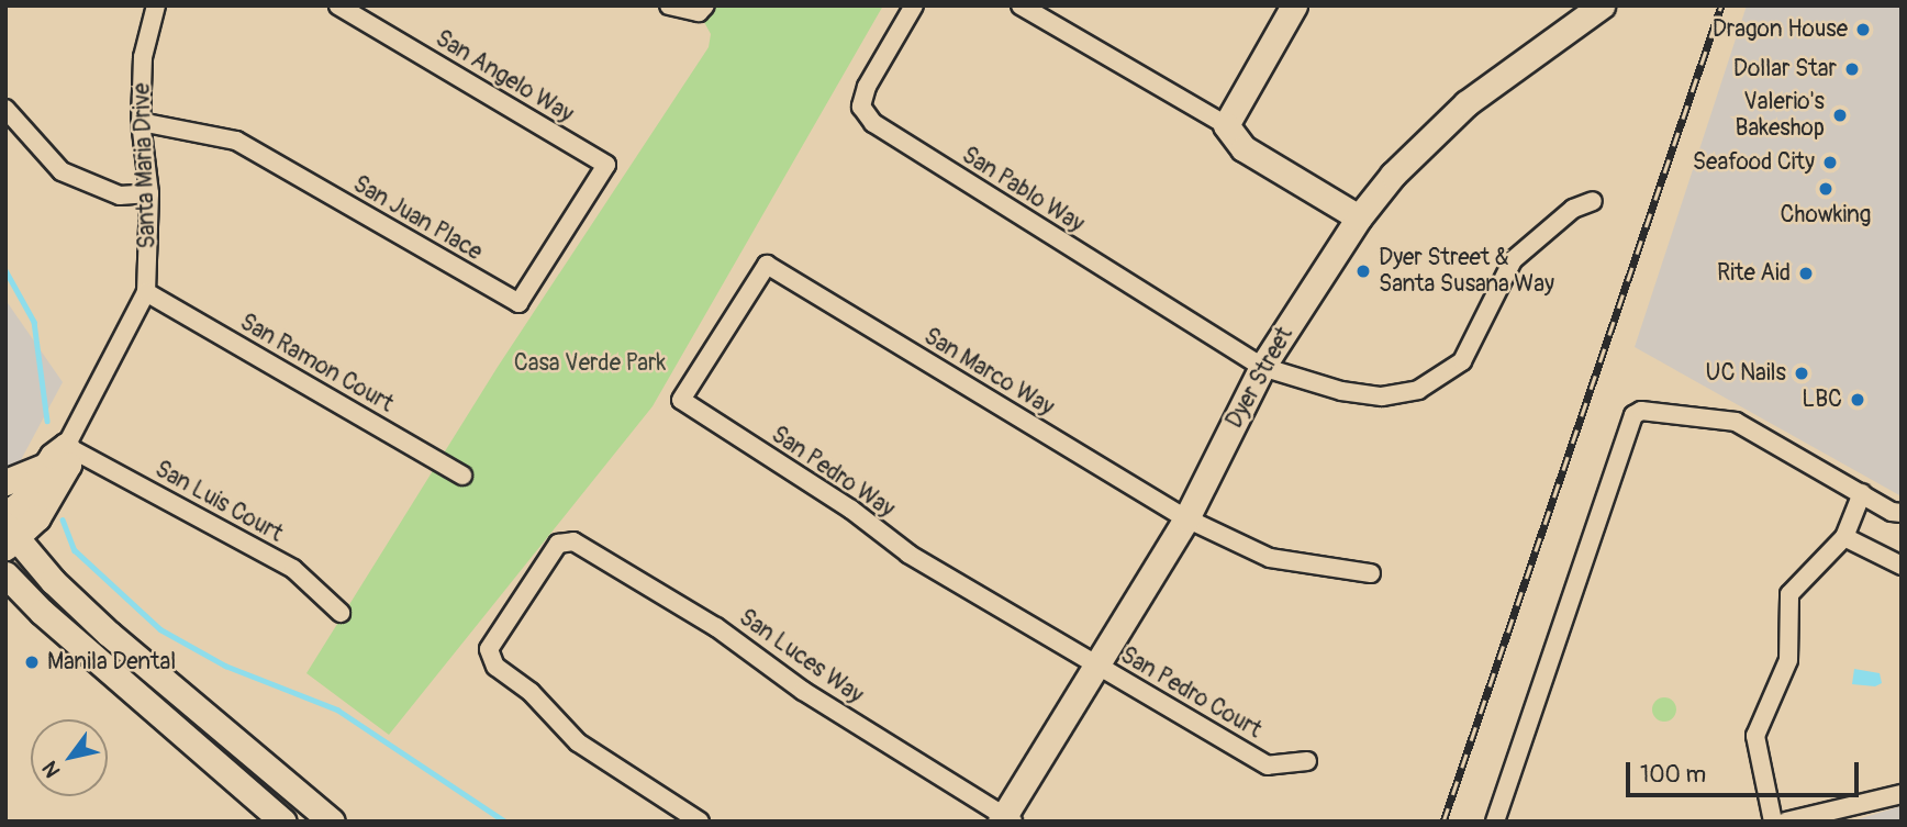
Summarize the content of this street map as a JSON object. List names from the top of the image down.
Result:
{
  "streets": {
    "main road": ["Santa Maria Drive", "Dyer Street"],
    "street": [
      "San Angelo Way",
      "San Pablo Way",
      "San Juan Place",
      "San Ramon Court",
      "San Marco Way",
      "San Pedro Way",
      "San Luis Court",
      "San Luces Way",
      "San Pedro Court"
    ]
  },
  "crossings": [
    ["San Angelo Way", "San Juan Place"],
    ["Santa Maria Drive", "San Juan Place"],
    ["Santa Maria Drive", "San Ramon Court"],
    ["Santa Maria Drive", "San Luis Court"],
    ["San Pablo Way", "Dyer Street"],
    ["San Marco Way", "Dyer Street"],
    ["San Marco Way", "San Pedro Way"],
    ["Dyer Street", "San Pedro Way"],
    ["Dyer Street", "San Luces Way"],
    ["Dyer Street", "San Pedro Court"],
    ["San Pedro Way", "San Pedro Court"]
  ],
  "parks": ["Casa Verde Park"],
  "places": [
    "Dragon House",
    "Dollar Star",
    "Valerio's Bakeshop",
    "Seafood City",
    "Chowking",
    "Dyer Street & Santa Susana Way",
    "Rite Aid",
    "UC Nails",
    "LBC",
    "Manila Dental"
  ],
  "scale_bar": "100 m",
  "north": "bottom left"
}
